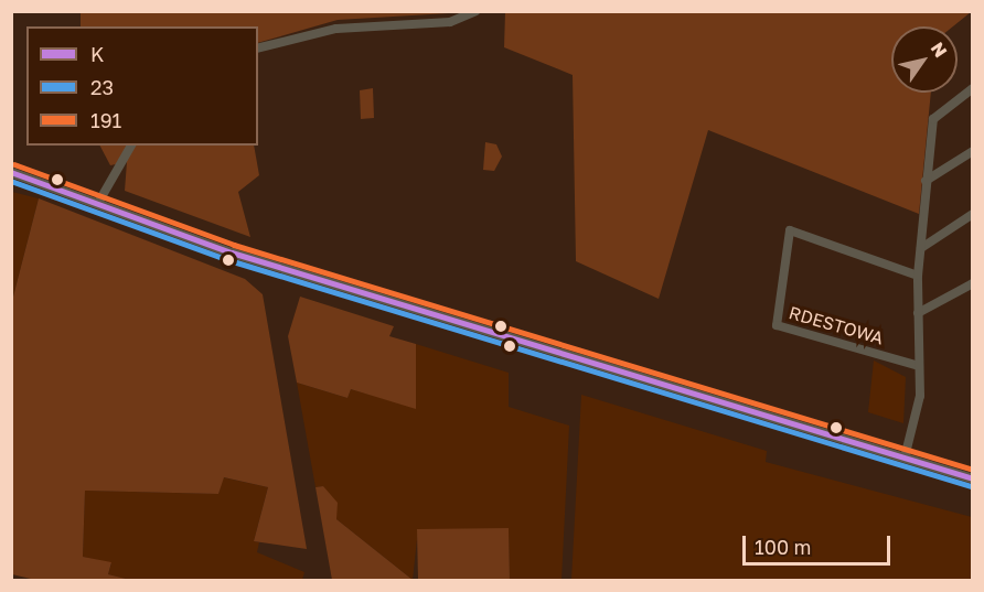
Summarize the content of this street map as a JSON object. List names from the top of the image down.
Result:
{
  "streets": {
    "street": ["RDESTOWA"]
  },
  "lines": ["transit line 191", "transit line K", "transit line 23"],
  "legend": ["K", "23", "191"],
  "scale_bar": "100 m",
  "north": "top right"
}
